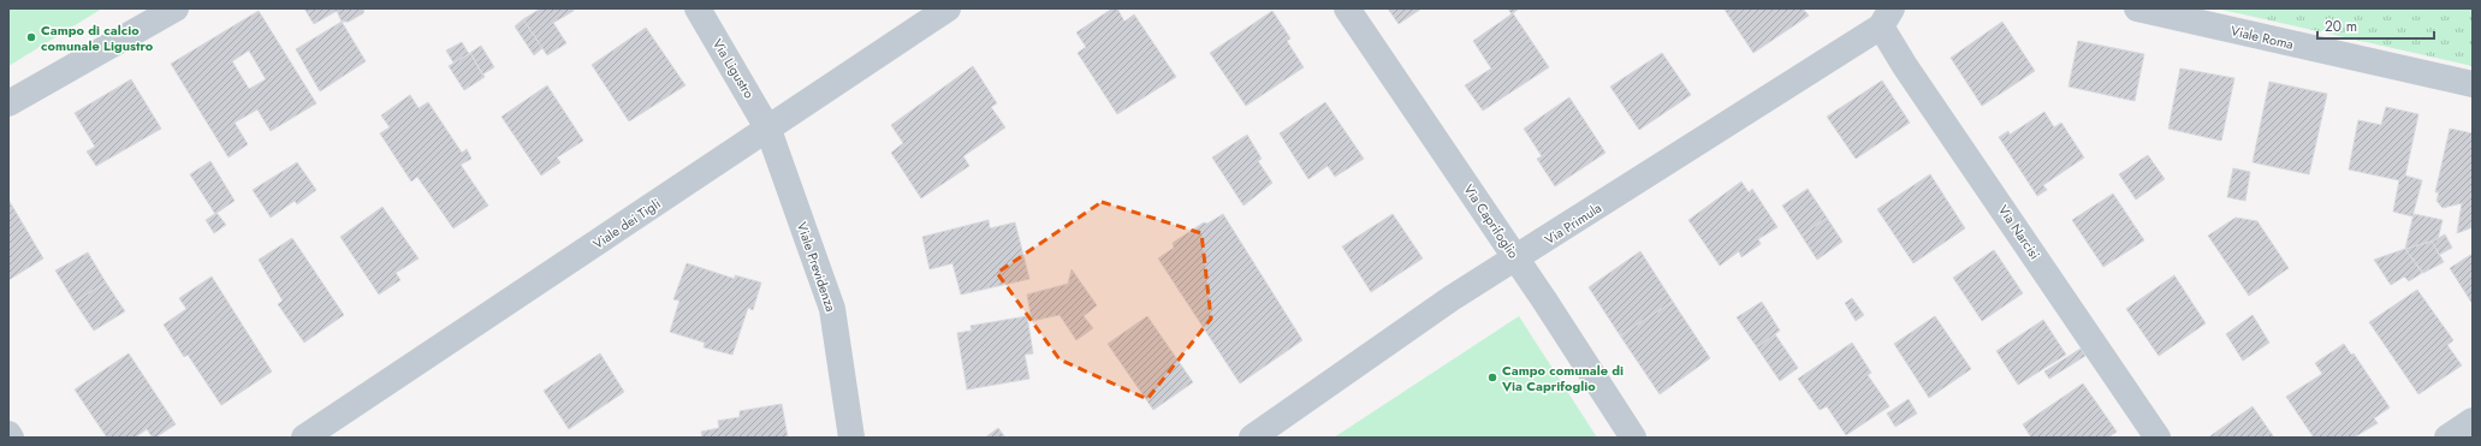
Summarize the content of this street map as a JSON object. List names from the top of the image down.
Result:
{
  "streets": {
    "street": [
      "Viale Roma",
      "Via Ligustro",
      "Via Caprifoglio",
      "Viale dei Tigli",
      "Via Primula",
      "Via Narcisi",
      "Viale Previdenza"
    ]
  },
  "crossings": [
    ["Via Ligustro", "Viale dei Tigli"],
    ["Via Ligustro", "Viale Previdenza"],
    ["Via Caprifoglio", "Via Primula"],
    ["Viale dei Tigli", "Viale Previdenza"],
    ["Via Primula", "Via Narcisi"]
  ],
  "places": ["Campo di calcio comunale Ligustro", "Campo comunale di Via Caprifoglio"],
  "scale_bar": "20 m"
}
